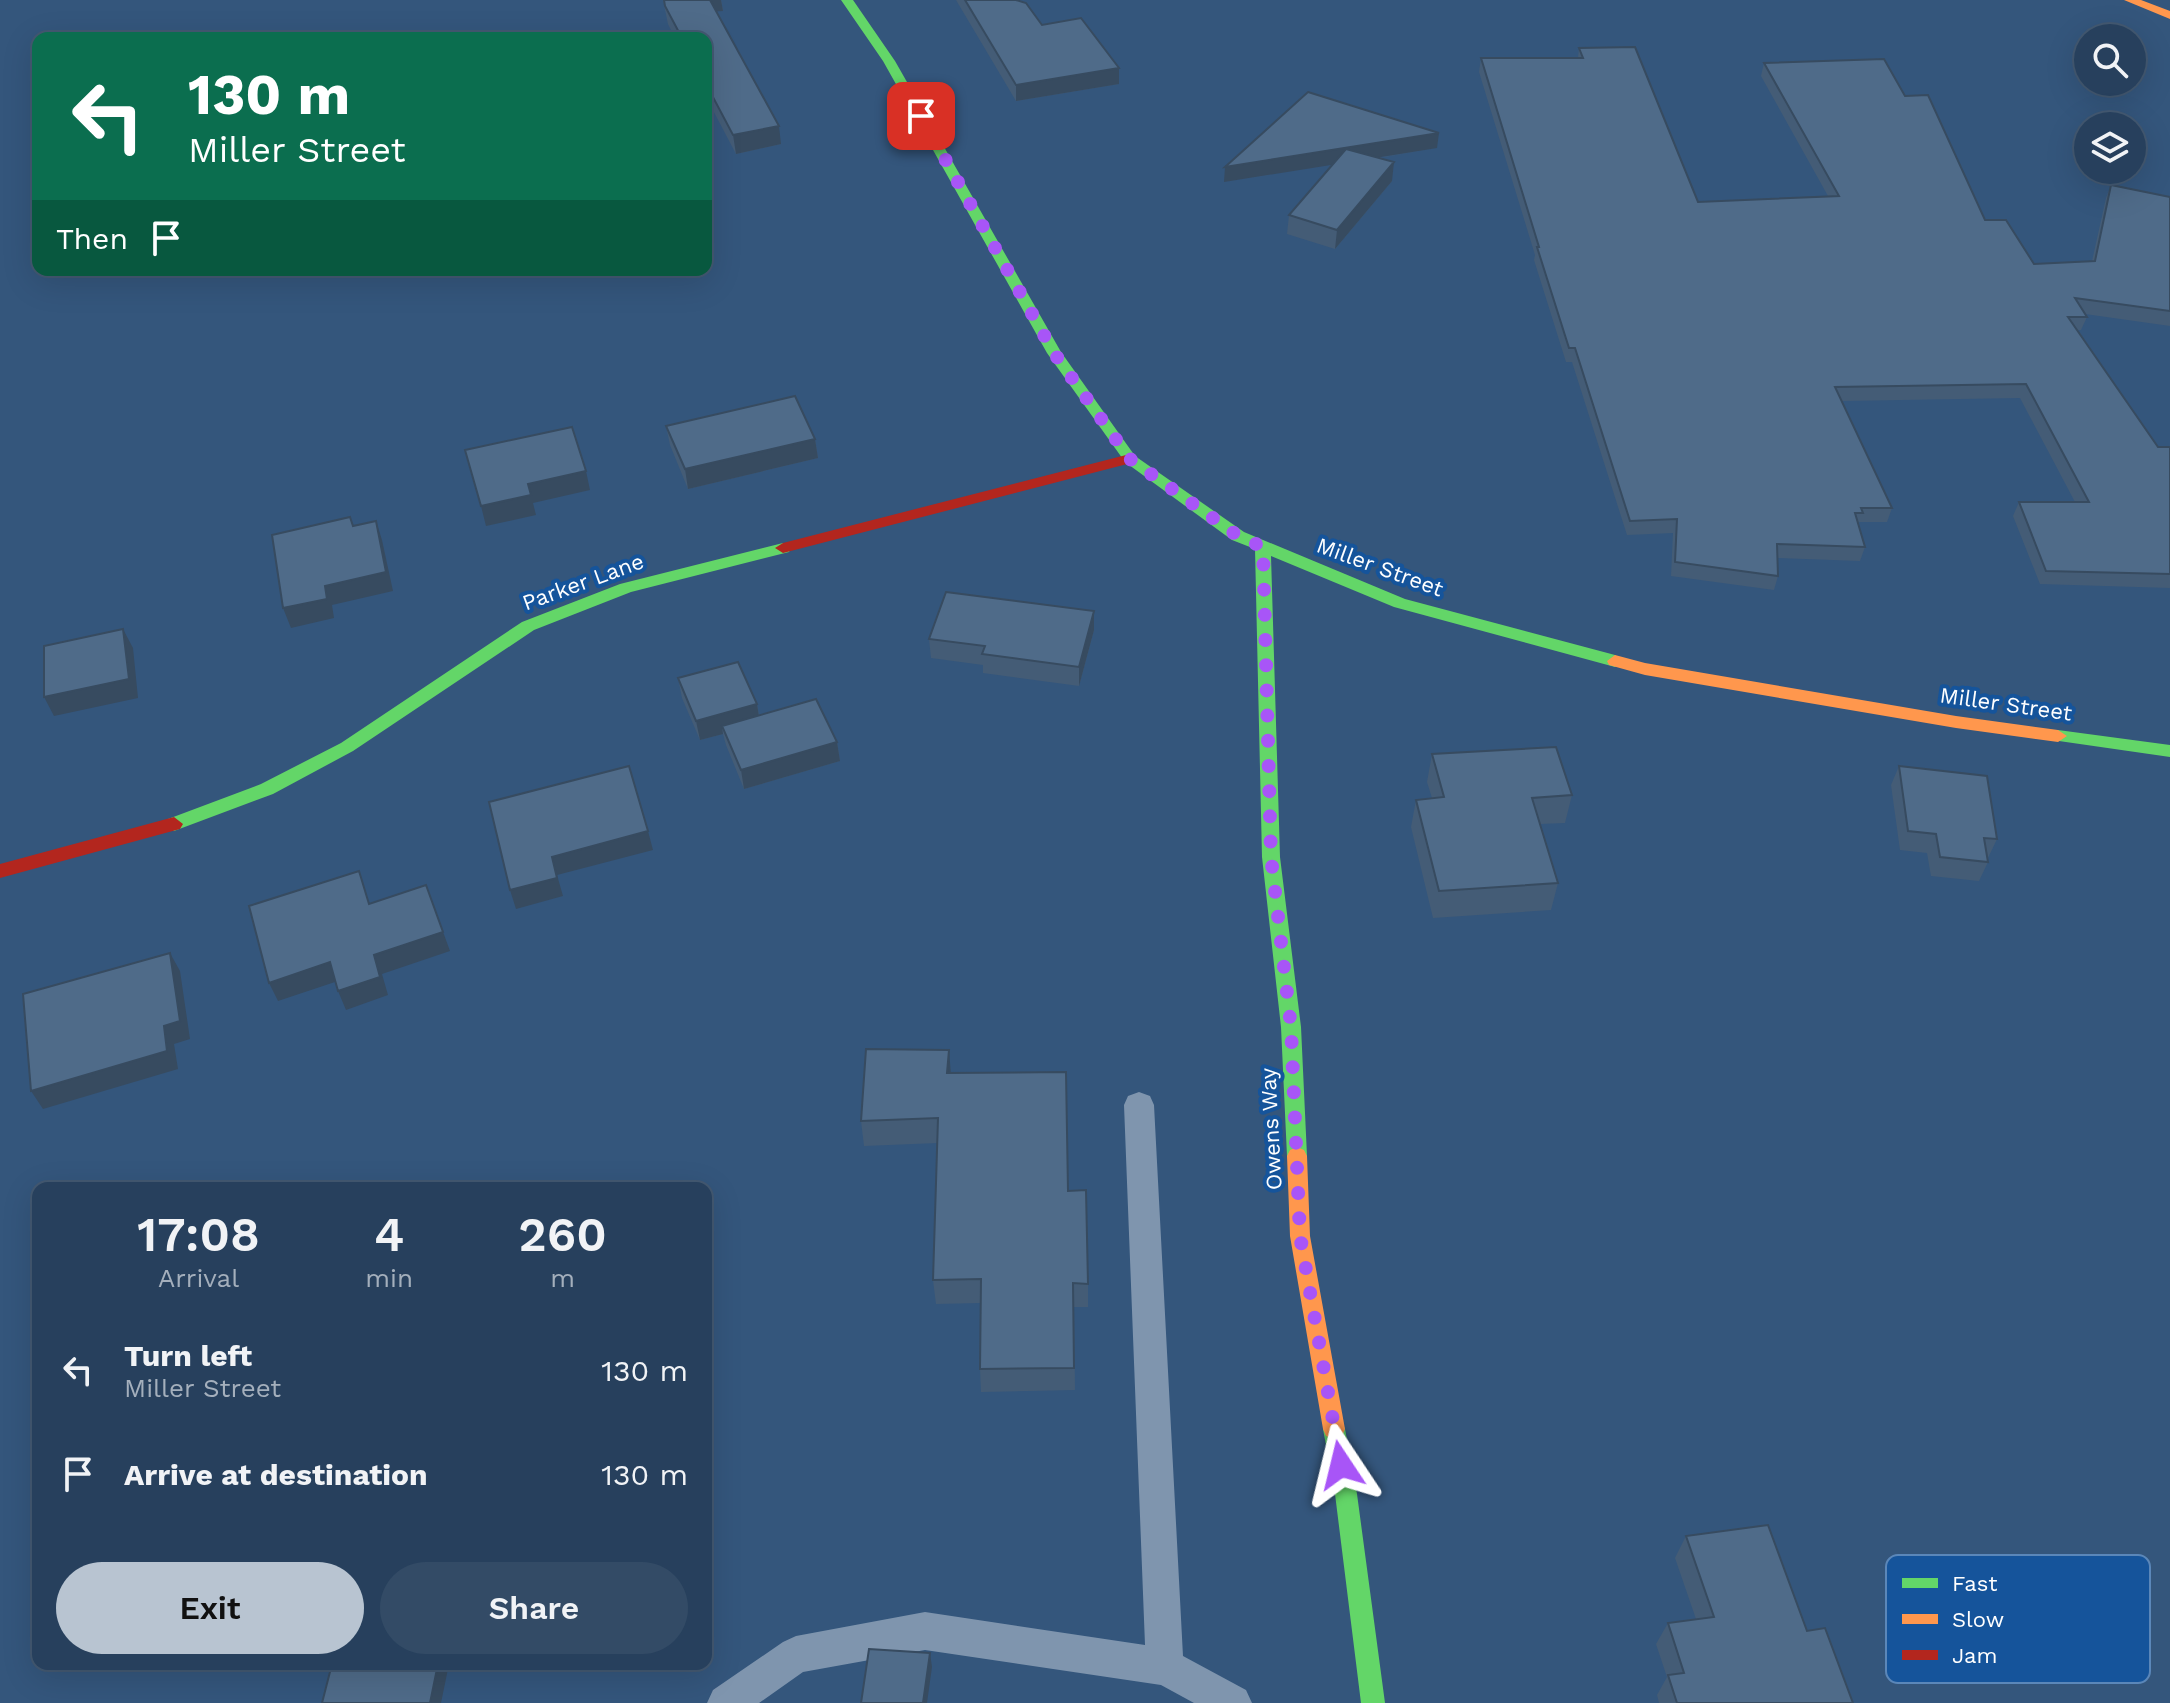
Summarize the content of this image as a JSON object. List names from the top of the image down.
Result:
{
  "streets": {
    "main road": ["Miller Street", "Parker Lane", "Owens Way"]
  },
  "crossings": [
    ["Miller Street", "Parker Lane"],
    ["Miller Street", "Owens Way"]
  ],
  "legend": ["Fast", "Slow", "Jam"],
  "page": {
    "turn": ["130 m", "Miller Street"],
    "then": "Then",
    "eta": [
      "17:08",
      "Arrival",
      "4",
      "min",
      "260",
      "m"
    ],
    "list": [
      {
        "name": "Turn left",
        "note": "Miller Street",
        "value": "130 m"
      },
      {
        "name": "Arrive at destination",
        "value": "130 m"
      }
    ],
    "buttons": ["Exit", "Share"]
  }
}
